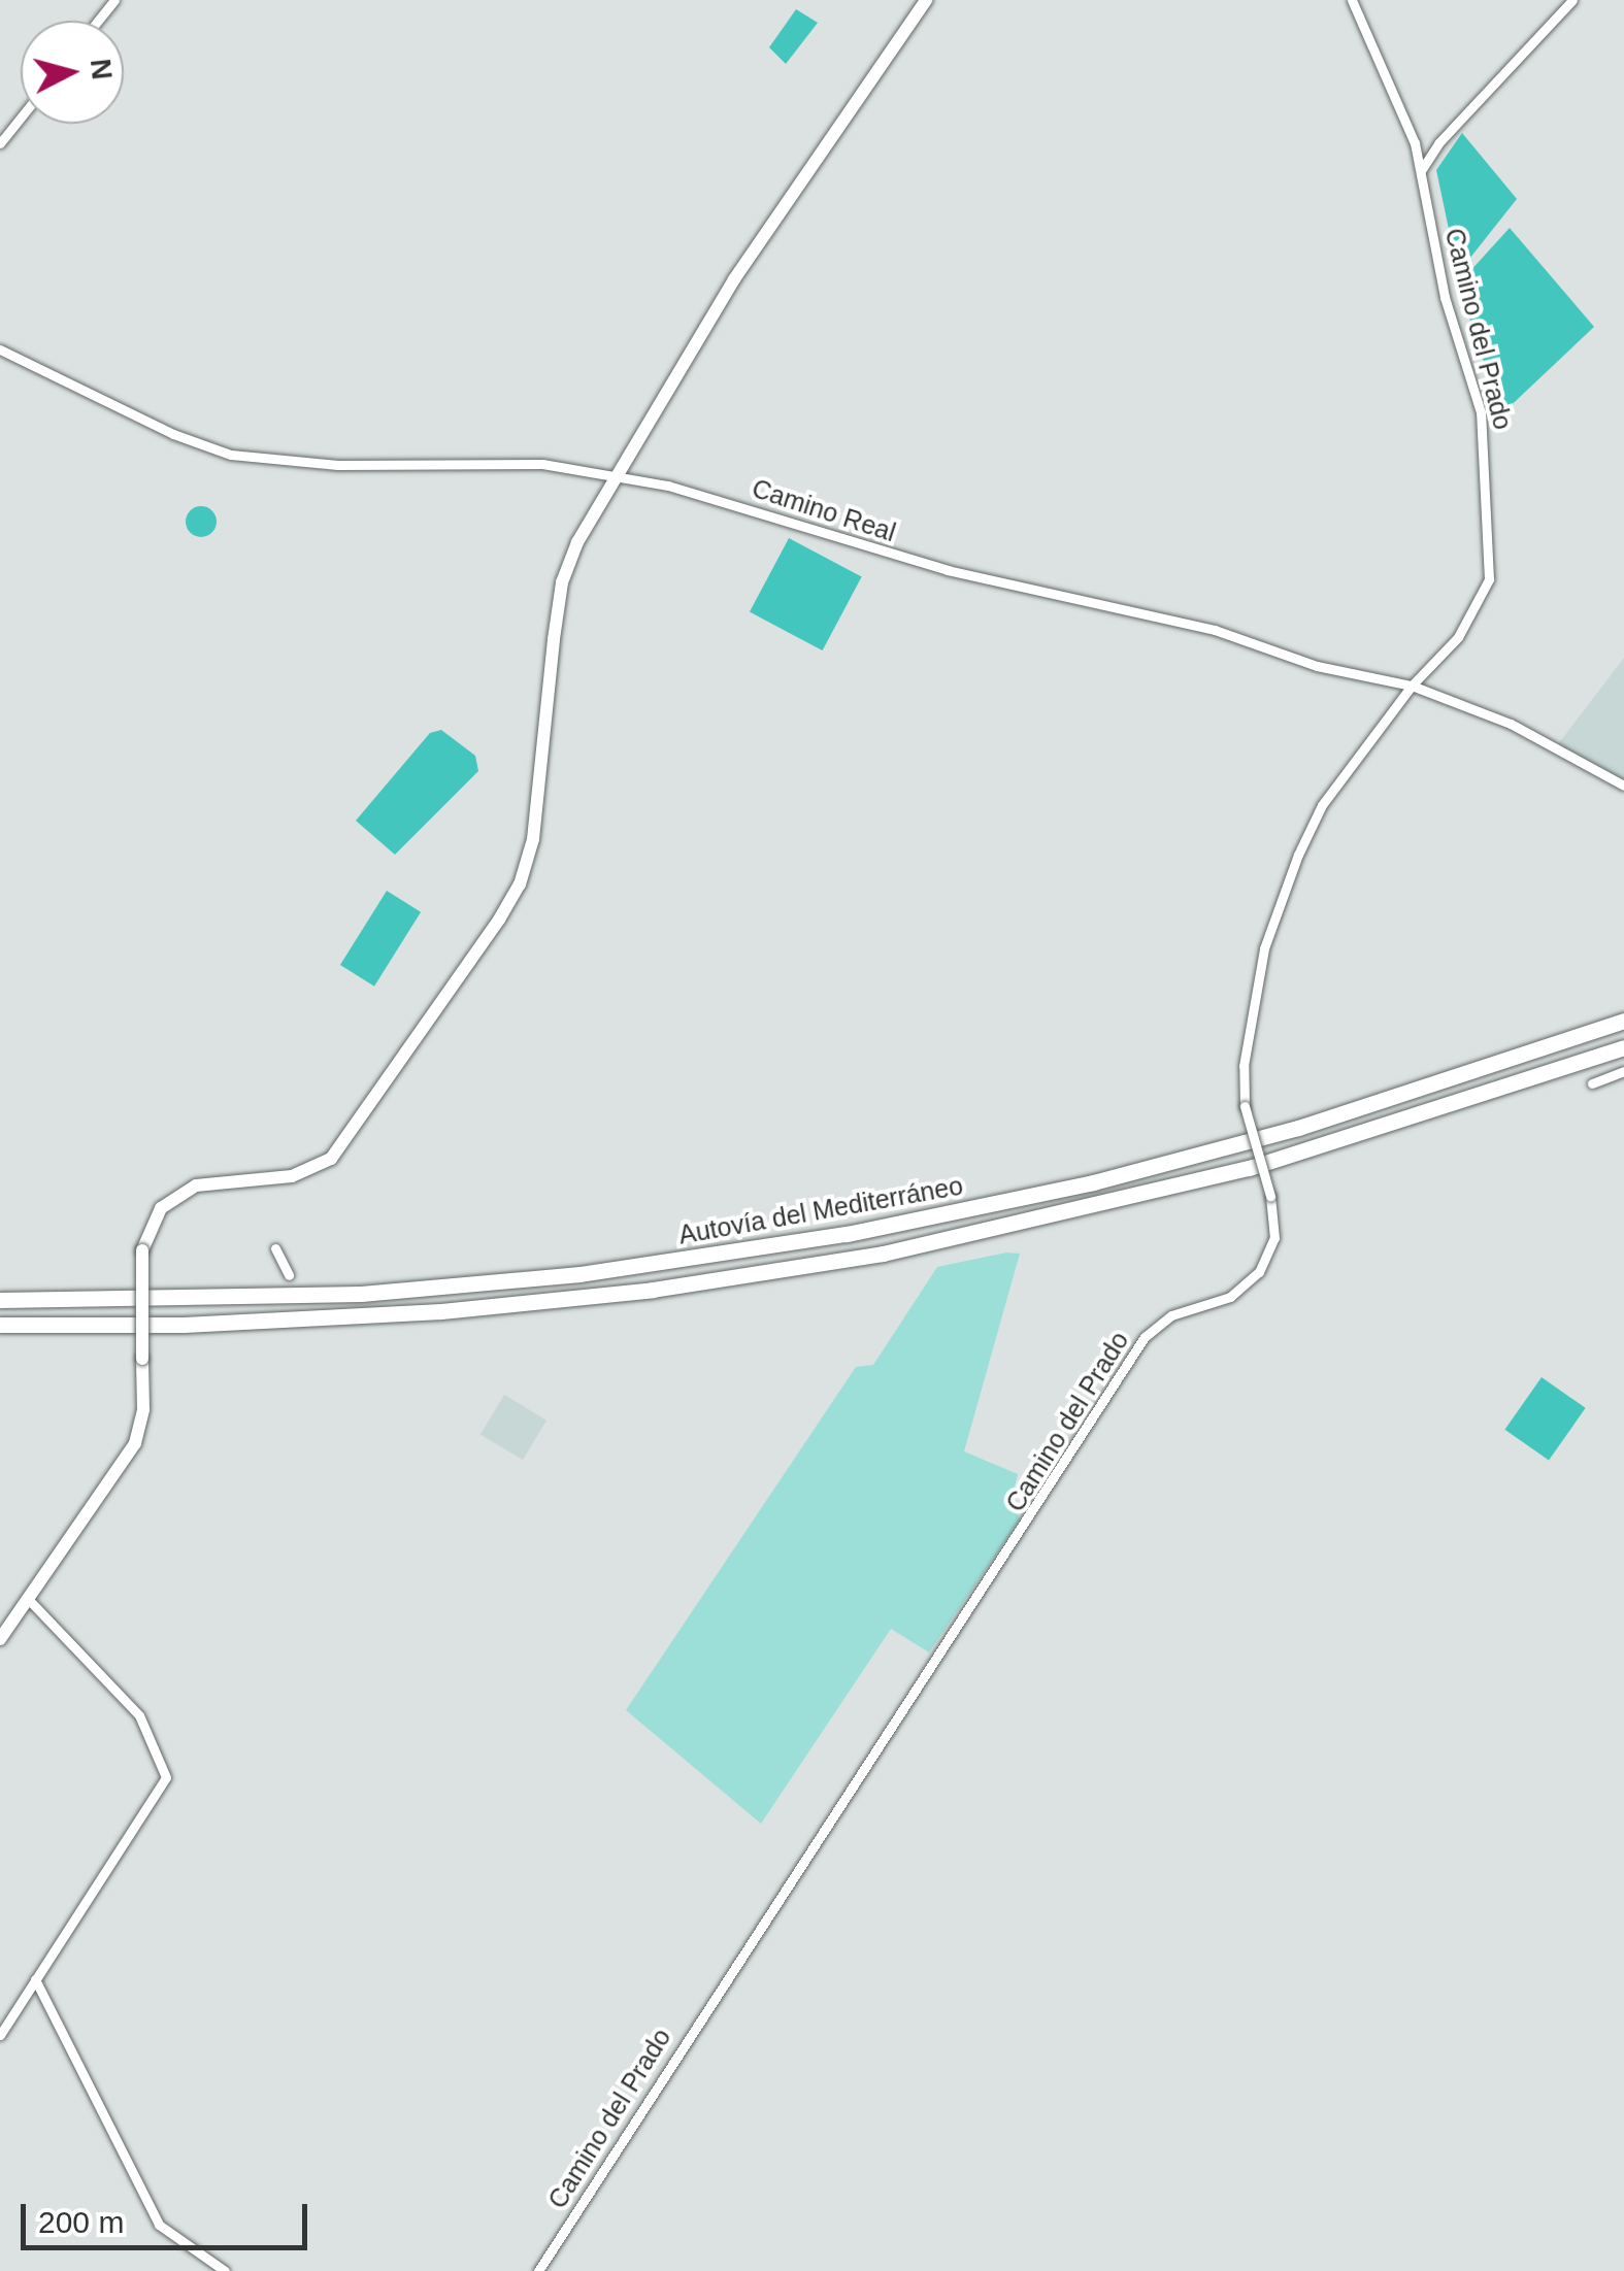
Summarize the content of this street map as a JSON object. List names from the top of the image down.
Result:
{
  "streets": {
    "highway": ["Autovía del Mediterráneo"],
    "street": ["Camino del Prado", "Camino Real"]
  },
  "crossings": [
    ["Camino del Prado", "Camino Real"]
  ],
  "scale_bar": "200 m",
  "north": "right"
}
